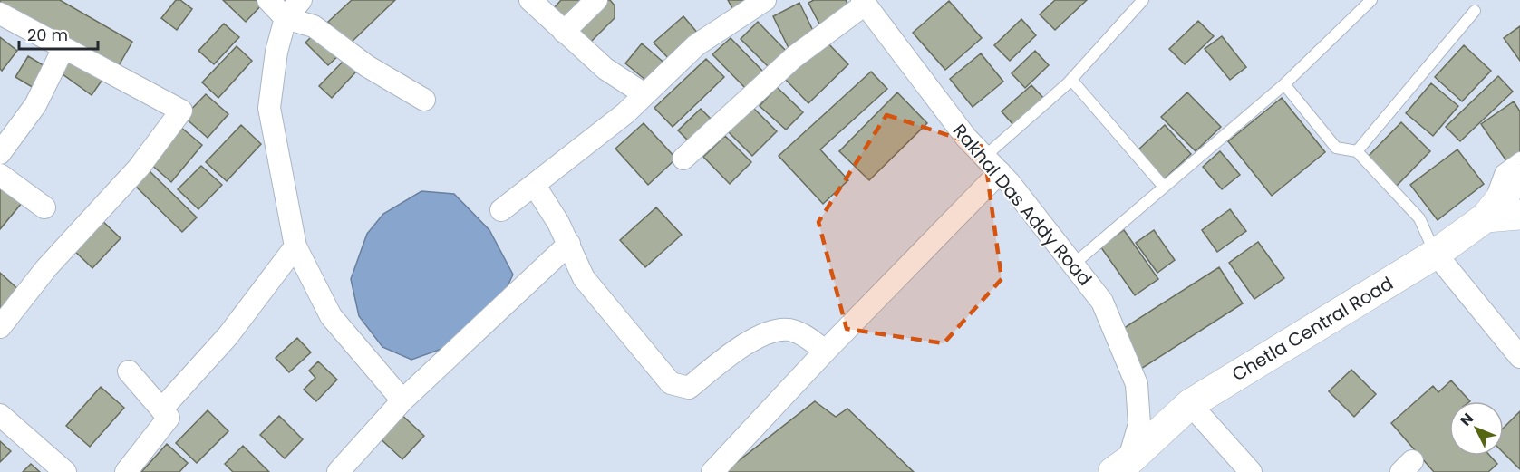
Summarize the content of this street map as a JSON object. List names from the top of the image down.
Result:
{
  "streets": {
    "main road": ["Chetla Central Road"],
    "street": ["Rakhal Das Addy Road"]
  },
  "crossings": [
    ["Rakhal Das Addy Road", "Chetla Central Road"]
  ],
  "scale_bar": "20 m",
  "north": "top left"
}
